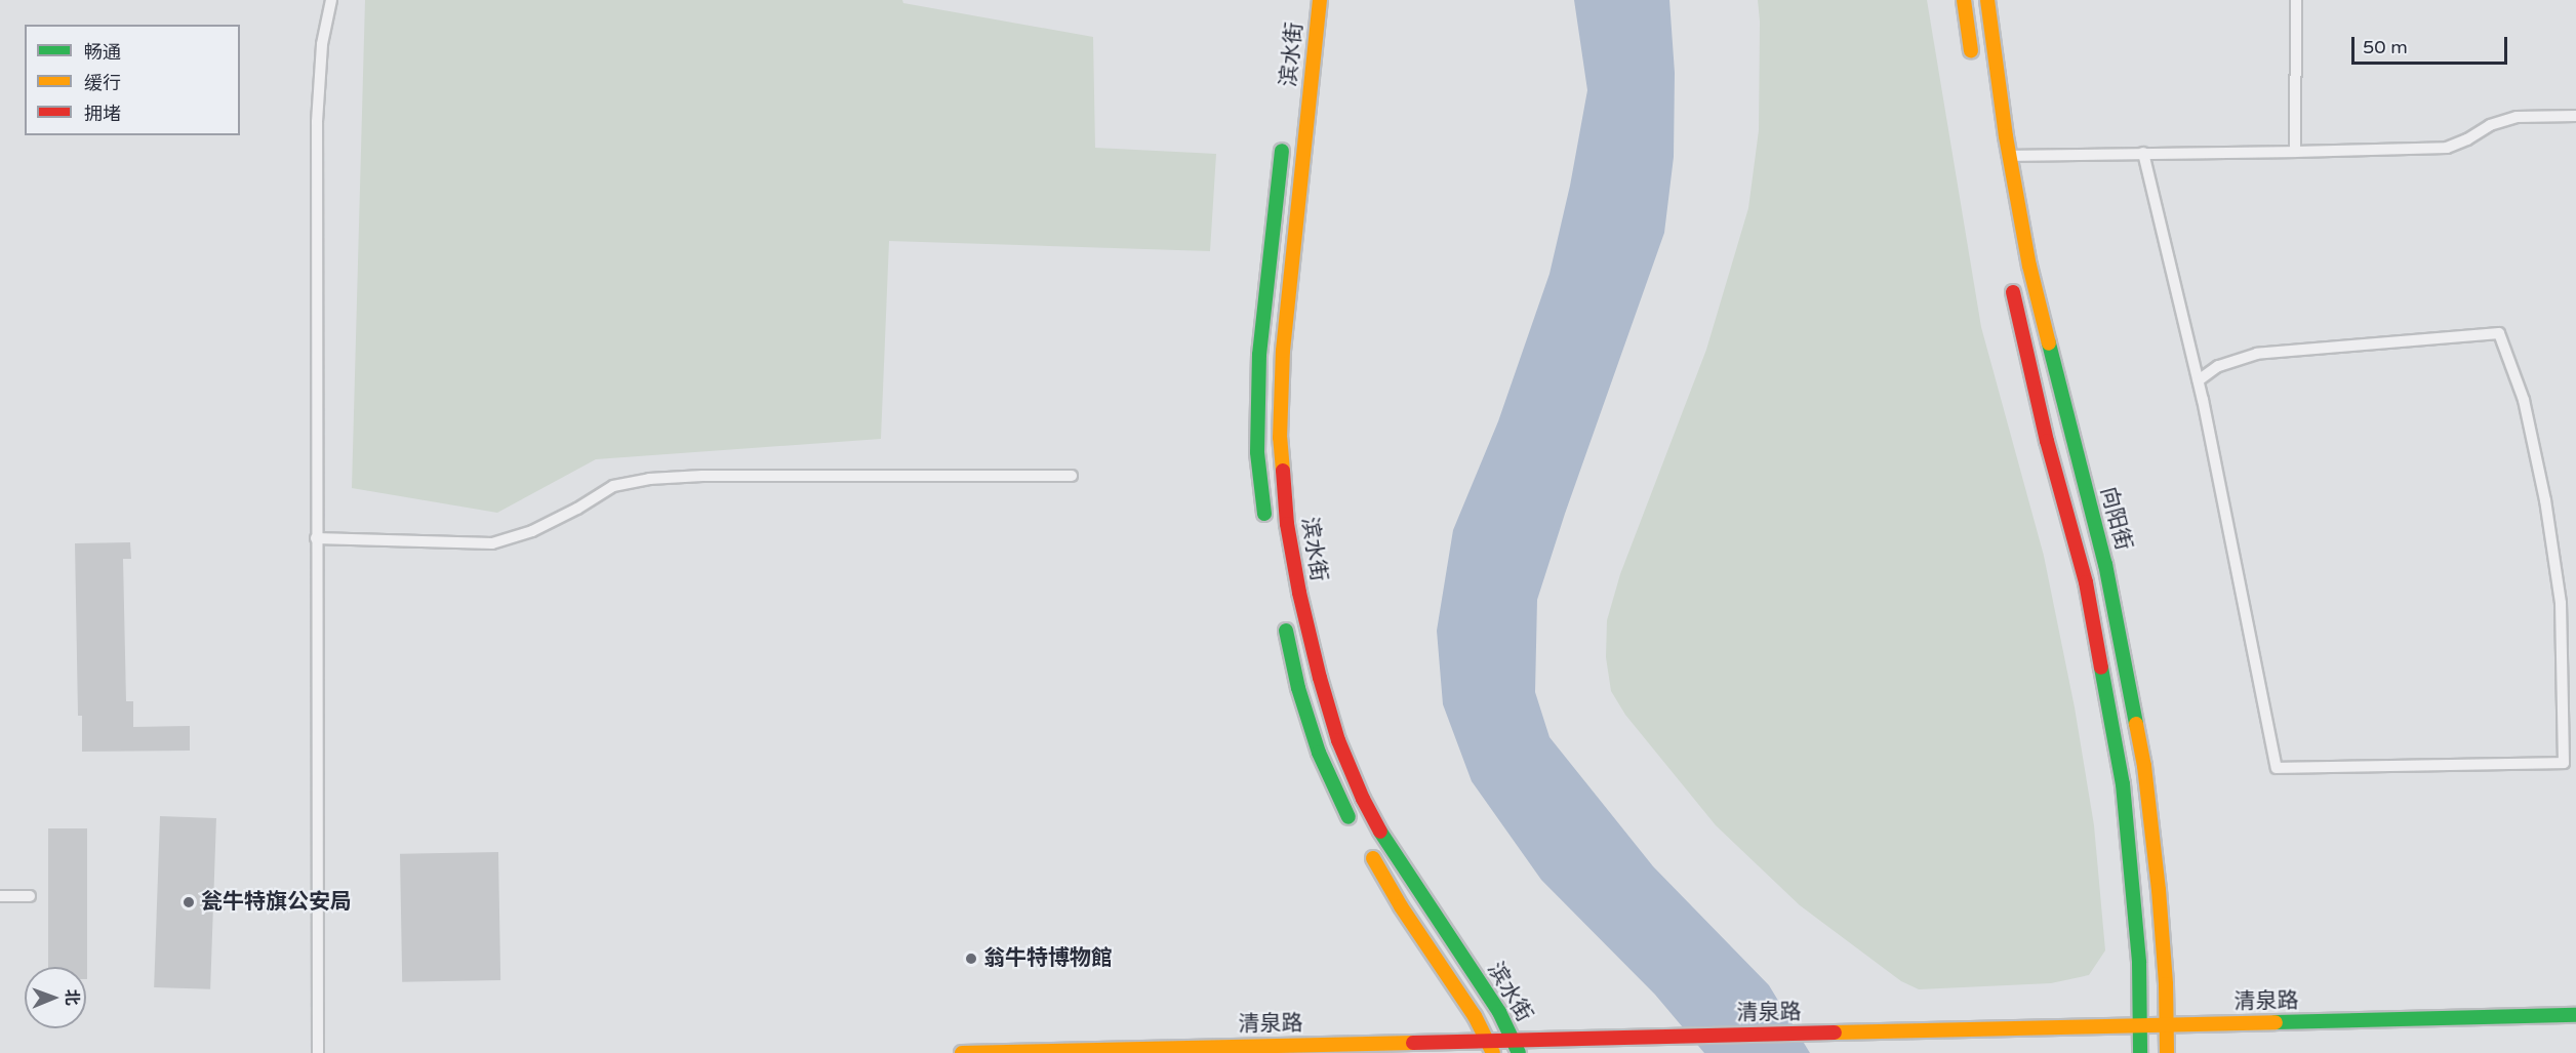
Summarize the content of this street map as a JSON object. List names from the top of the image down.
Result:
{
  "streets": {
    "street": ["滨水街", "向阳街", "清泉路"]
  },
  "crossings": [
    ["滨水街", "清泉路"],
    ["向阳街", "清泉路"]
  ],
  "places": ["瓮牛特旗公安局", "翁牛特博物館"],
  "legend": ["畅通", "缓行", "拥堵"],
  "scale_bar": "50 m",
  "north": "right"
}
